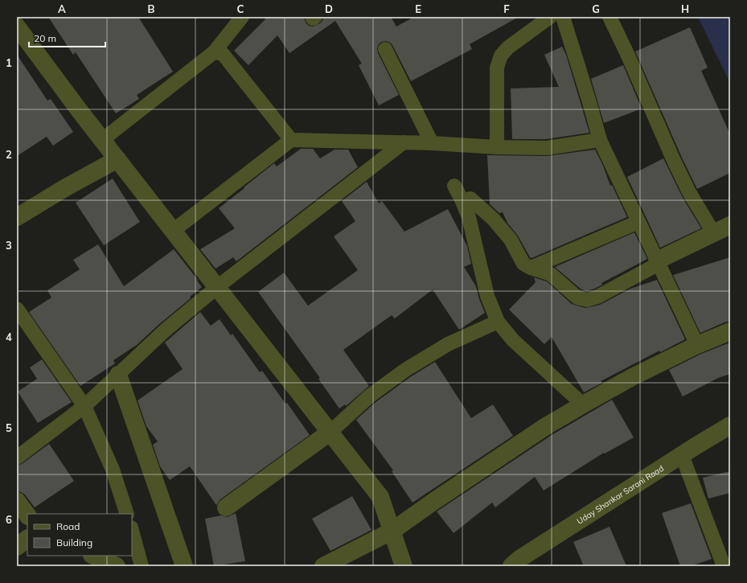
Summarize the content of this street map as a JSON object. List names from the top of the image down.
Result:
{
  "streets": {
    "street": ["Uday Shankar Sarani Road"]
  },
  "legend": ["Road", "Building"],
  "scale_bar": "20 m",
  "grid": {
    "columns": [
      "A",
      "B",
      "C",
      "D",
      "E",
      "F",
      "G",
      "H"
    ],
    "rows": [
      "1",
      "2",
      "3",
      "4",
      "5",
      "6"
    ]
  }
}
